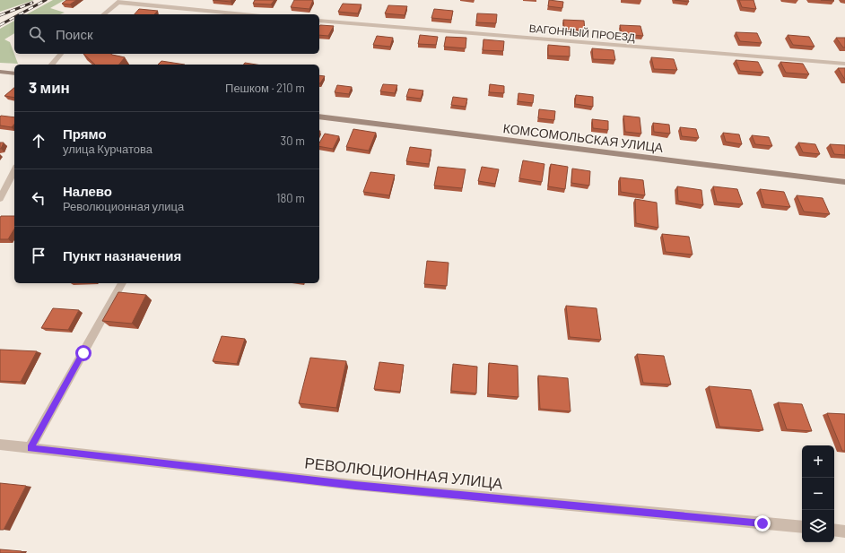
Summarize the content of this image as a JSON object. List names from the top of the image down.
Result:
{
  "streets": {
    "main road": ["КОМСОМОЛЬСКАЯ УЛИЦА"],
    "street": ["ВАГОННЫЙ ПРОЕЗД", "РЕВОЛЮЦИОННАЯ УЛИЦА"]
  },
  "page": {
    "search": "Поиск",
    "heading": ["3 мин", "Пешком · 210 m"],
    "list": [
      ["Прямо", "улица Курчатова", "30 m"],
      ["Налево", "Революционная улица", "180 m"],
      "Пункт назначения"
    ],
    "map_buttons": ["+", "−"]
  }
}
